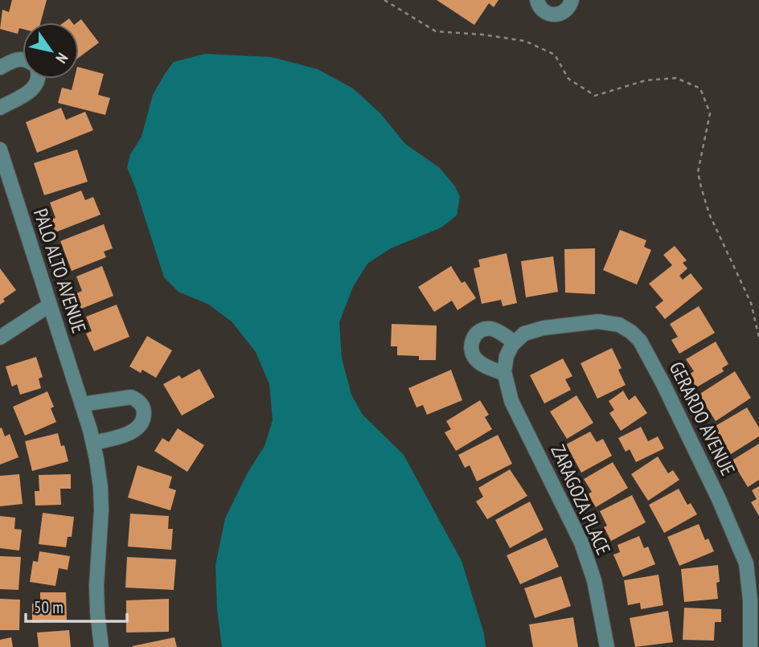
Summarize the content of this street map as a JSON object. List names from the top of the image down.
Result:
{
  "streets": {
    "street": ["PALO ALTO AVENUE", "GERARDO AVENUE", "ZARAGOZA PLACE"]
  },
  "crossings": [
    ["GERARDO AVENUE", "ZARAGOZA PLACE"]
  ],
  "scale_bar": "50 m",
  "north": "bottom right"
}
